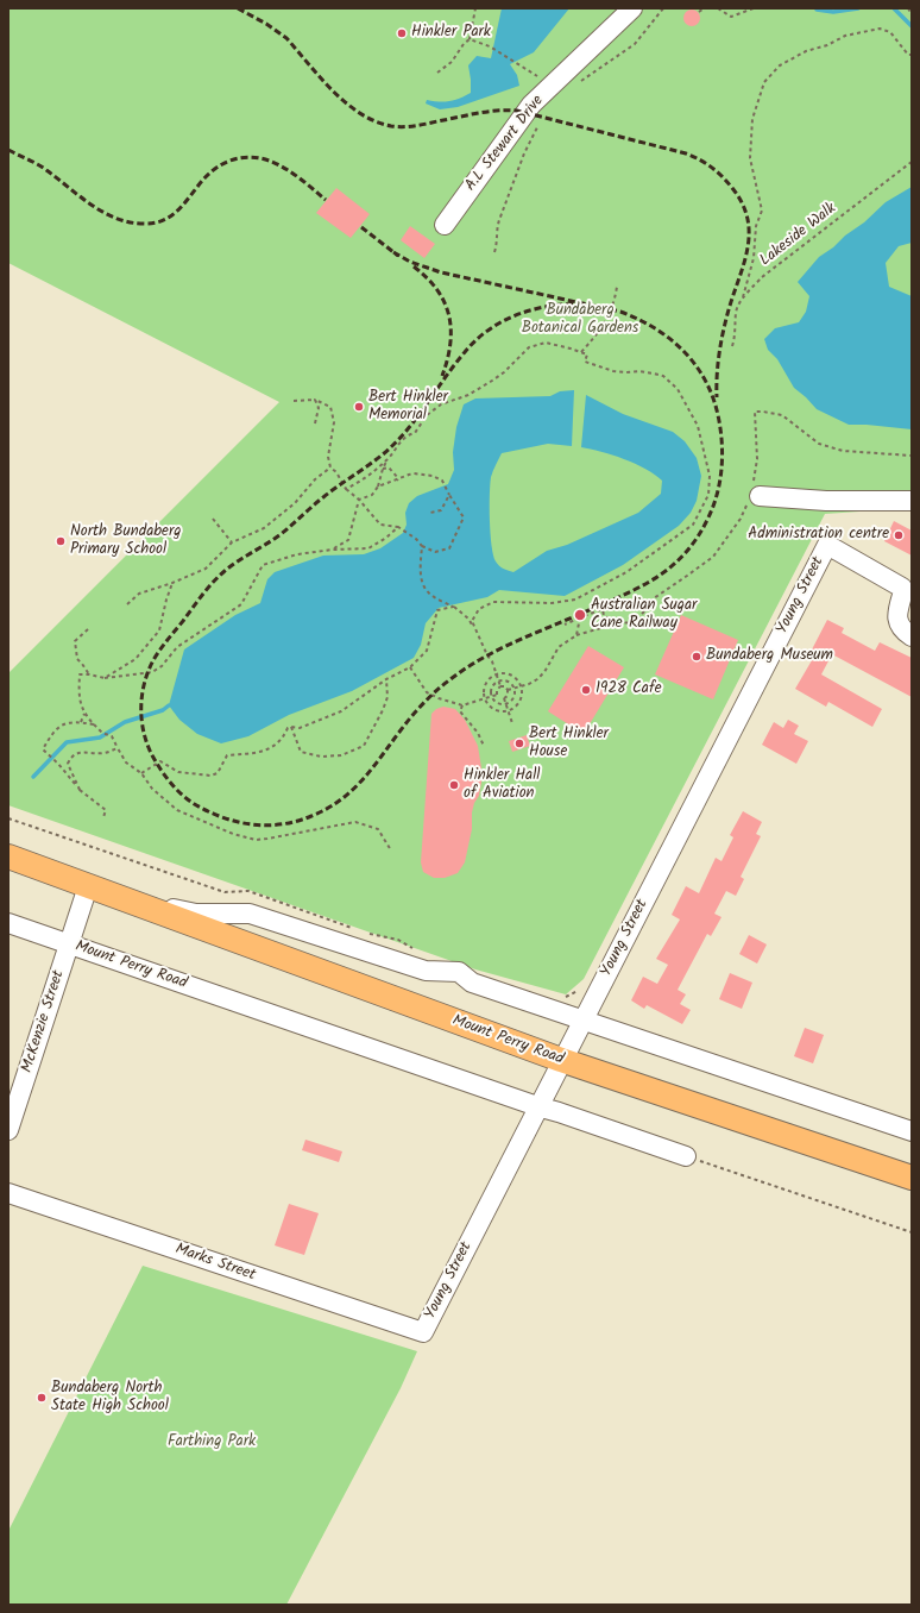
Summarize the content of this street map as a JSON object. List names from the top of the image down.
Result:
{
  "streets": {
    "main road": ["Mount Perry Road"],
    "street": [
      "A.L Stewart Drive",
      "Young Street",
      "McKenzie Street",
      "Marks Street"
    ],
    "path": ["Lakeside Walk"]
  },
  "crossings": [
    ["Young Street", "Mount Perry Road"],
    ["Young Street", "Marks Street"],
    ["Mount Perry Road", "McKenzie Street"]
  ],
  "parks": ["Bundaberg Botanical Gardens", "Farthing Park"],
  "places": [
    "Hinkler Park",
    "Bert Hinkler Memorial",
    "Administration centre",
    "North Bundaberg Primary School",
    "Australian Sugar Cane Railway",
    "Bundaberg Museum",
    "1928 Cafe",
    "Bert Hinkler House",
    "Hinkler Hall of Aviation",
    "Bundaberg North State High School"
  ]
}
